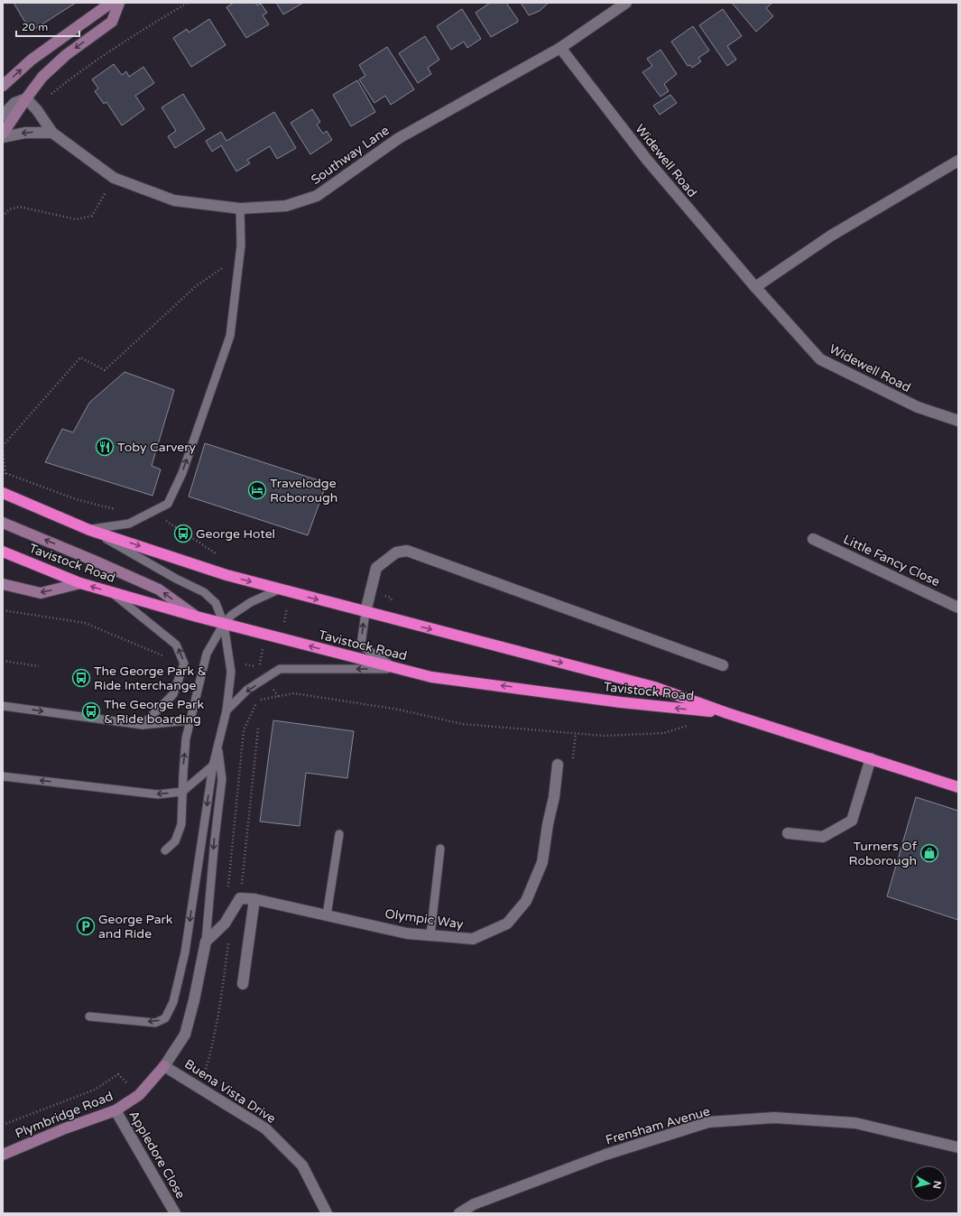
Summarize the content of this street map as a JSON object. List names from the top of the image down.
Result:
{
  "streets": {
    "highway": ["Tavistock Road"],
    "street": [
      "Southway Lane",
      "Widewell Road",
      "Little Fancy Close",
      "Olympic Way",
      "Buena Vista Drive",
      "Plymbridge Road",
      "Frensham Avenue",
      "Appledore Close"
    ]
  },
  "crossings": [
    ["Southway Lane", "Widewell Road"],
    ["Buena Vista Drive", "Plymbridge Road"],
    ["Plymbridge Road", "Appledore Close"]
  ],
  "places": {
    "restaurant": ["Toby Carvery"],
    "hotel": ["Travelodge Roborough"],
    "bus stop": ["George Hotel", "The George Park & Ride Interchange", "The George Park & Ride boarding"],
    "shop": ["Turners Of Roborough"],
    "parking": ["George Park and Ride"]
  },
  "scale_bar": "20 m",
  "north": "right"
}
